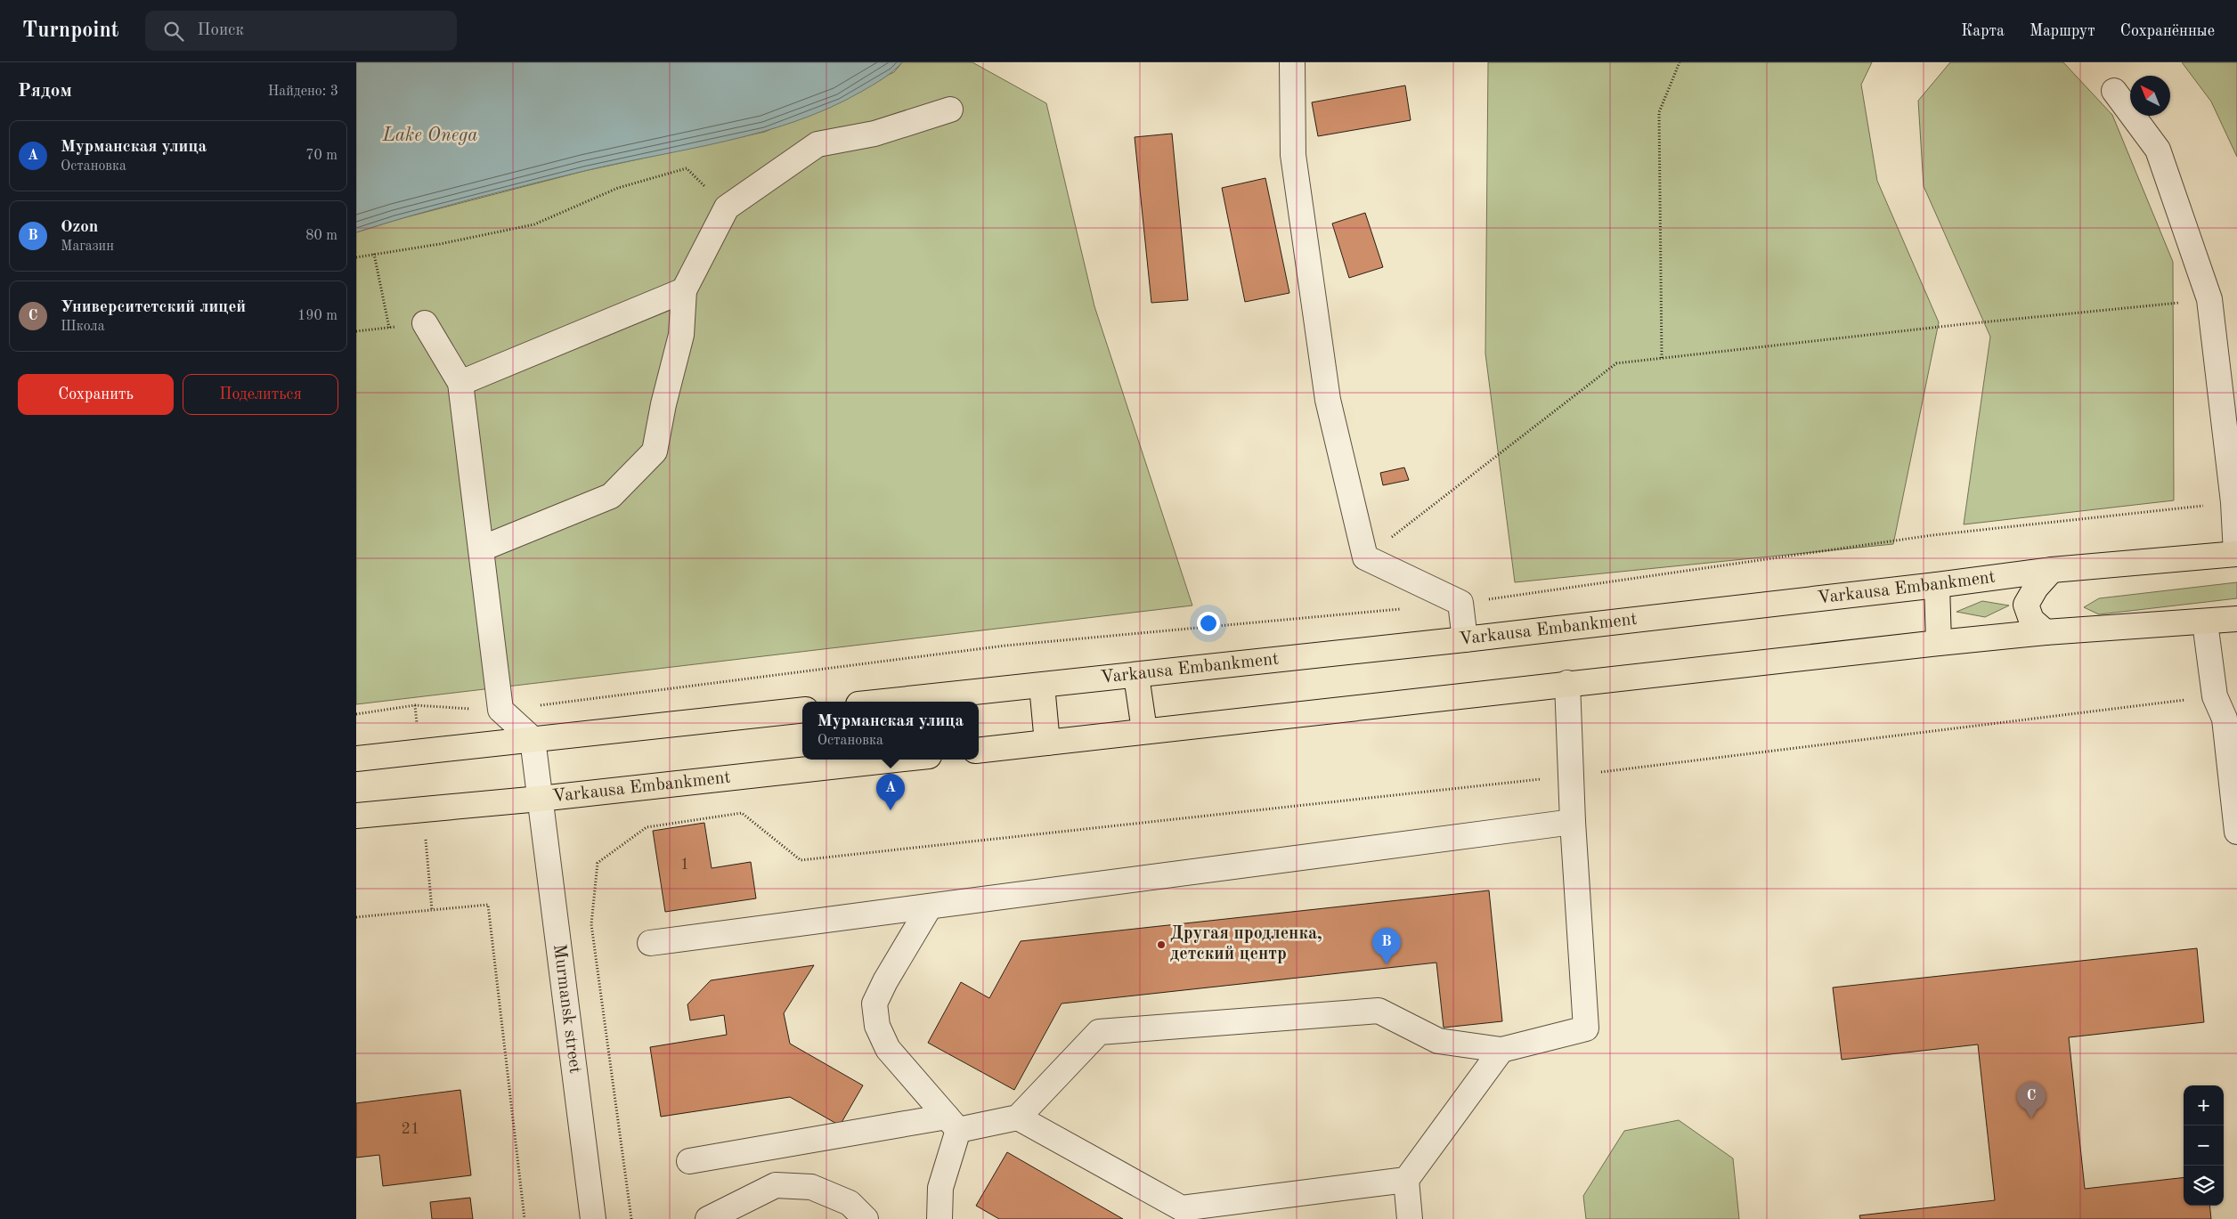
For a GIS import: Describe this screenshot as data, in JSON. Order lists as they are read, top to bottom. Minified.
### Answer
{"streets":{"main road":["Varkausa Embankment"],"street":["Murmansk street"]},"crossings":[["Varkausa Embankment","Murmansk street"]],"water":["Lake Onega"],"places":["Другая продленка, детский центр"],"house_numbers":["1","21"],"north":"top left","page":{"header":"Turnpoint","search":"Поиск","nav":["Карта","Маршрут","Сохранённые"],"heading":["Рядом","Найдено: 3"],"list":[{"mark":"A","name":"Мурманская улица","note":"Остановка","value":"70 m"},{"mark":"B","name":"Ozon","note":"Магазин","value":"80 m"},{"mark":"C","name":"Университетский лицей","note":"Школа","value":"190 m"}],"buttons":["Сохранить","Поделиться"],"popup":["Мурманская улица","Остановка"],"pins":["A","B","C"],"map_buttons":["+","−"]}}
